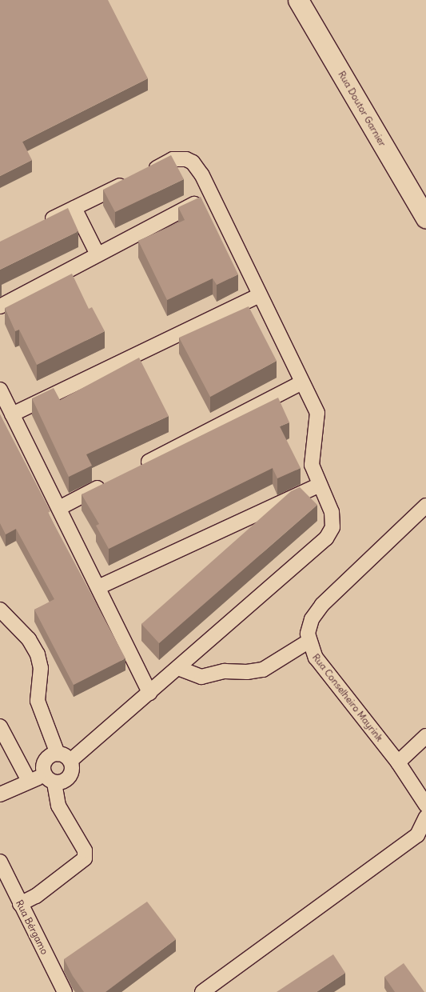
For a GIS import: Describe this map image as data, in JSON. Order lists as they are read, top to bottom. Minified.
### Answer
{"streets":{"main road":["Rua Doutor Garnier"],"street":["Rua Conselheiro Mayrink","Rua Bérgamo"]}}
